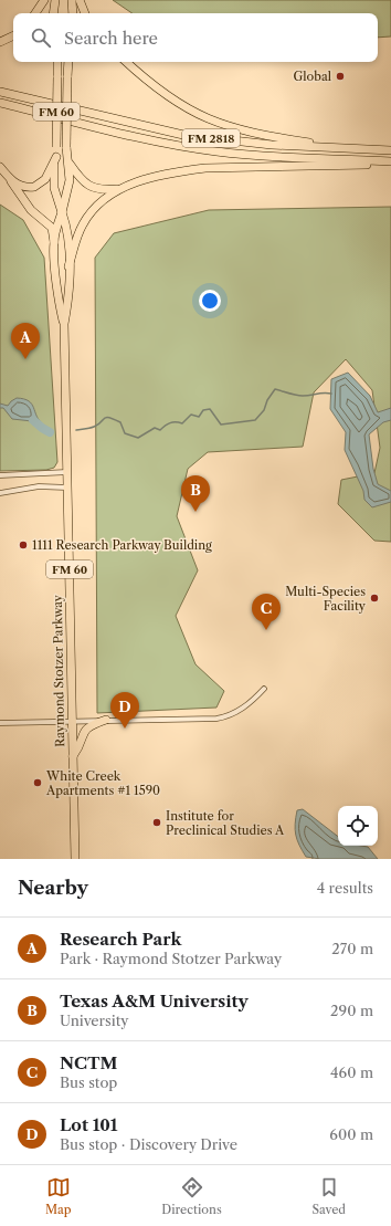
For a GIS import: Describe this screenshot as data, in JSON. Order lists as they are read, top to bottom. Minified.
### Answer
{"streets":{"main road":["FM 60","FM 2818","Raymond Stotzer Parkway"]},"places":["Global","1111 Research Parkway Building","Multi-Species Facility","White Creek Apartments #1 1590","Institute for Preclinical Studies A"],"page":{"search":"Search here","pins":["A","B","C","D"],"heading":["Nearby","4 results"],"list":[{"mark":"A","name":"Research Park","note":"Park · Raymond Stotzer Parkway","value":"270 m"},{"mark":"B","name":"Texas A&M University","note":"University","value":"290 m"},{"mark":"C","name":"NCTM","note":"Bus stop","value":"460 m"},{"mark":"D","name":"Lot 101","note":"Bus stop · Discovery Drive","value":"600 m"}],"nav":["Map","Directions","Saved"]}}
